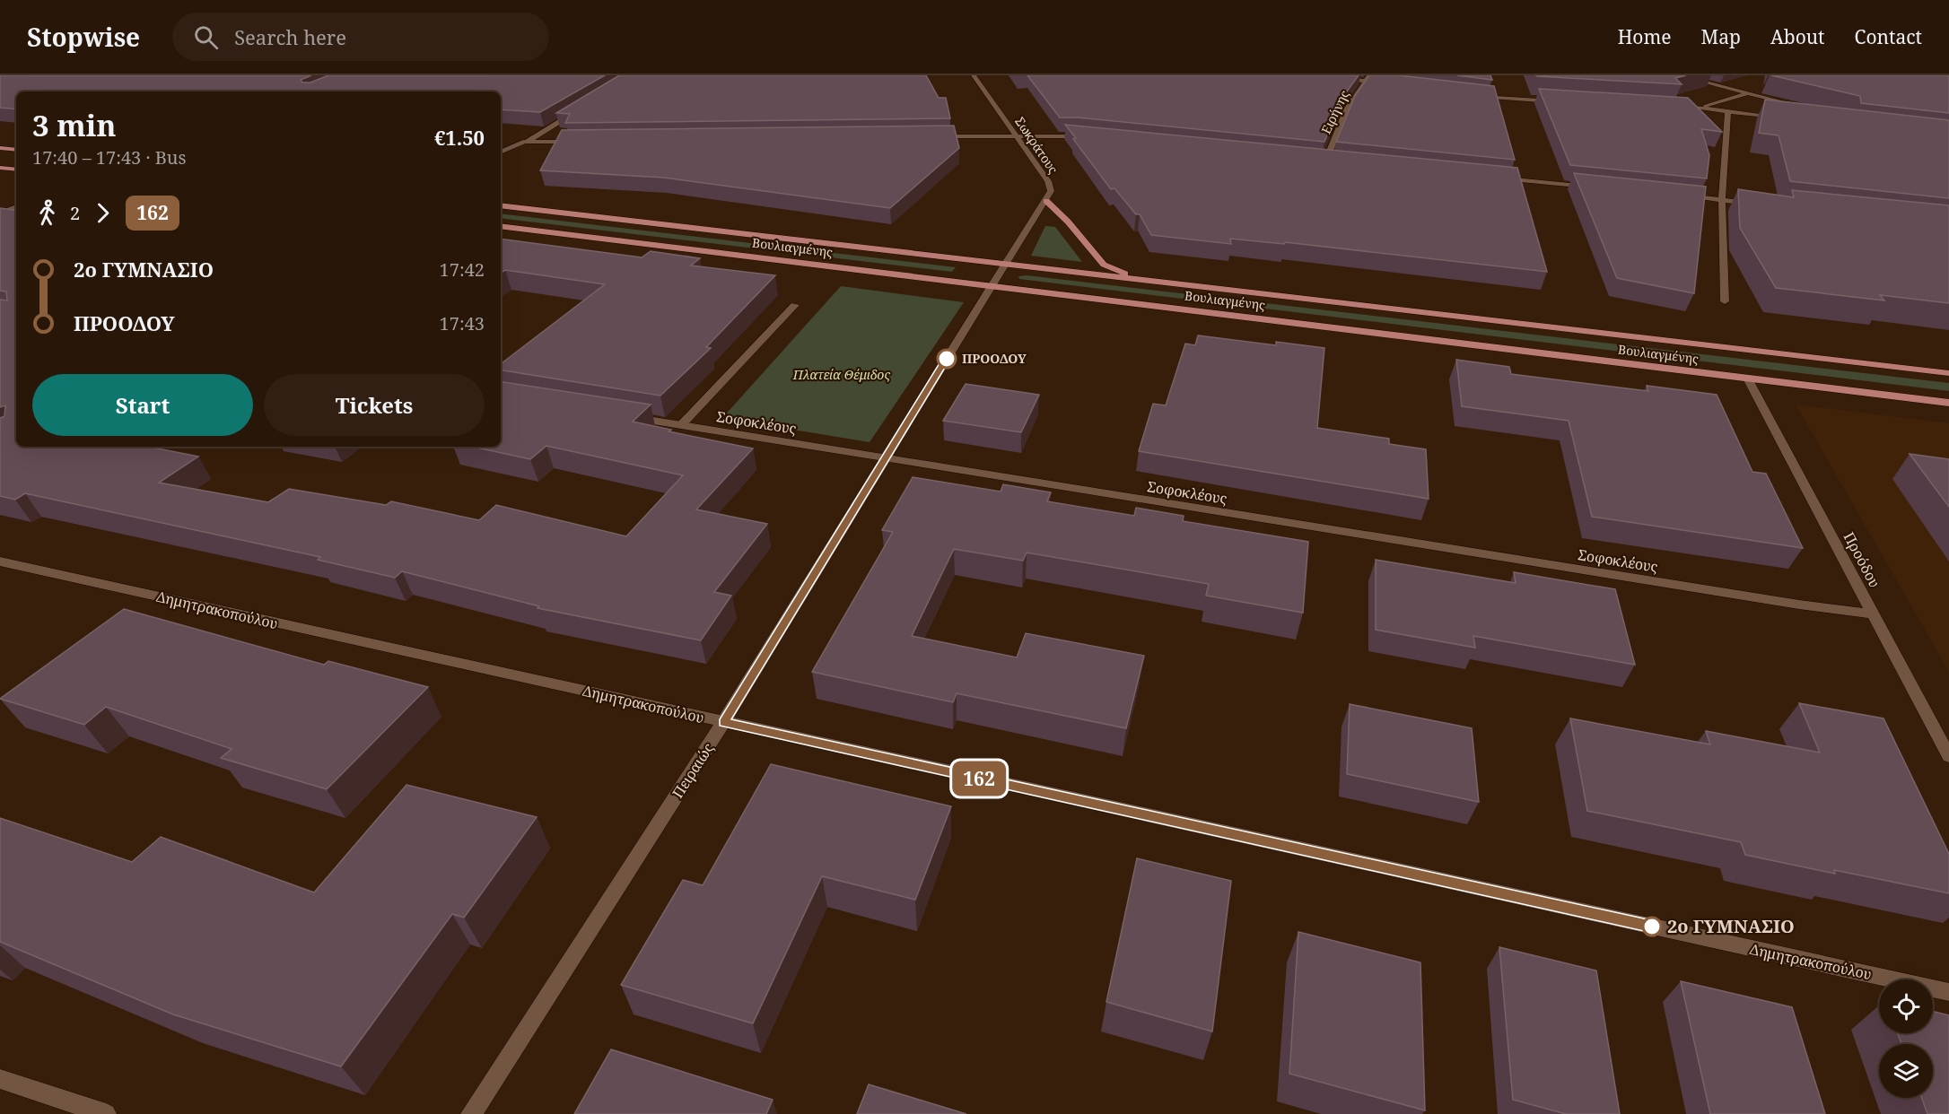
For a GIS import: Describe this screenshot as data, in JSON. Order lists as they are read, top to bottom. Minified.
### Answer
{"streets":{"main road":["Βουλιαγμένης"],"street":["Ειρήνης","Σωκράτους","Σοφοκλέους","Προόδου","Δημητρακοπούλου","Πειραιώς"]},"crossings":[["Βουλιαγμένης","Προόδου"],["Βουλιαγμένης","Πειραιώς"],["Σοφοκλέους","Προόδου"],["Σοφοκλέους","Πειραιώς"],["Δημητρακοπούλου","Πειραιώς"]],"parks":["Πλατεία Θέμιδος"],"places":["ΠΡΟΟΔΟΥ","2ο ΓΥΜΝΑΣΙΟ"],"lines":["bus line 162"],"page":{"header":"Stopwise","search":"Search here","nav":["Home","Map","About","Contact"],"on_map":"162","heading":["3 min","17:40 – 17:43 · Bus","€1.50"],"legs":["2","162"],"list":[{"name":"2ο ΓΥΜΝΑΣΙΟ","value":"17:42"},{"name":"ΠΡΟΟΔΟΥ","value":"17:43"}],"buttons":["Start","Tickets"]}}
